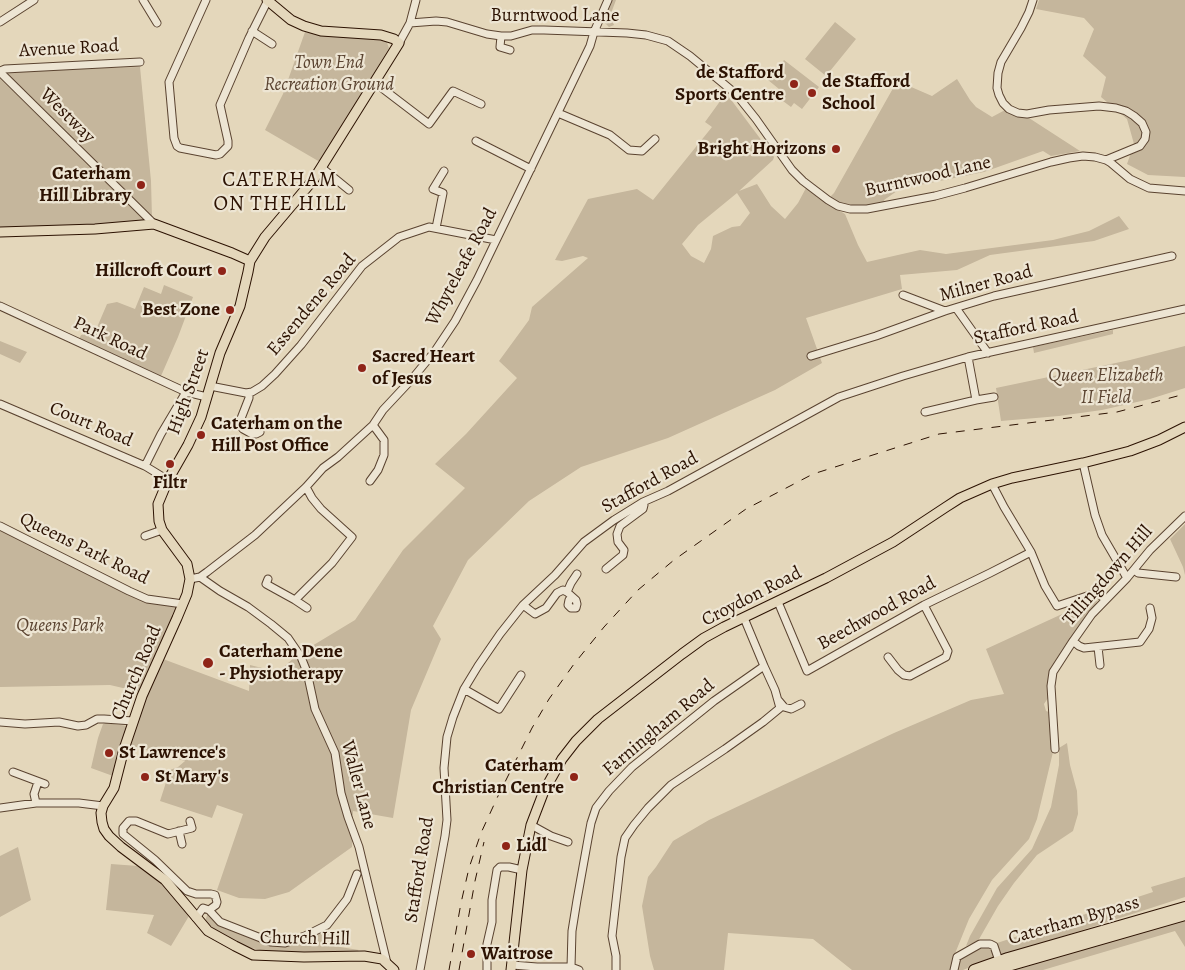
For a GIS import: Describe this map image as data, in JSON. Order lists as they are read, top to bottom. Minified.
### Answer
{"streets":{"highway":["Caterham Bypass"],"main road":["High Street","Croydon Road","Church Road","Church Hill"],"street":["Burntwood Lane","Avenue Road","Westway","Whyteleafe Road","Milner Road","Essendene Road","Stafford Road","Park Road","Court Road","Queens Park Road","Tillingdown Hill","Beechwood Road","Farningham Road","Waller Lane"]},"crossings":[["Burntwood Lane","Whyteleafe Road"],["Avenue Road","Westway"],["Whyteleafe Road","Essendene Road"],["Whyteleafe Road","High Street"],["Whyteleafe Road","Church Road"],["Whyteleafe Road","Waller Lane"],["Park Road","High Street"],["High Street","Court Road"],["High Street","Church Road"],["High Street","Waller Lane"],["Queens Park Road","Church Road"],["Croydon Road","Beechwood Road"],["Church Road","Waller Lane"],["Church Road","Church Hill"],["Waller Lane","Church Hill"]],"districts":["CATERHAM ON THE HILL"],"parks":["Town End Recreation Ground","Queen Elizabeth II Field","Queens Park"],"places":["de Stafford Sports Centre","de Stafford School","Bright Horizons","Caterham Hill Library","Hillcroft Court","Best Zone","Sacred Heart of Jesus","Caterham on the Hill Post Office","Filtr","Caterham Dene - Physiotherapy","St Lawrence's","St Mary's","Caterham Christian Centre","Lidl","Waitrose"]}
